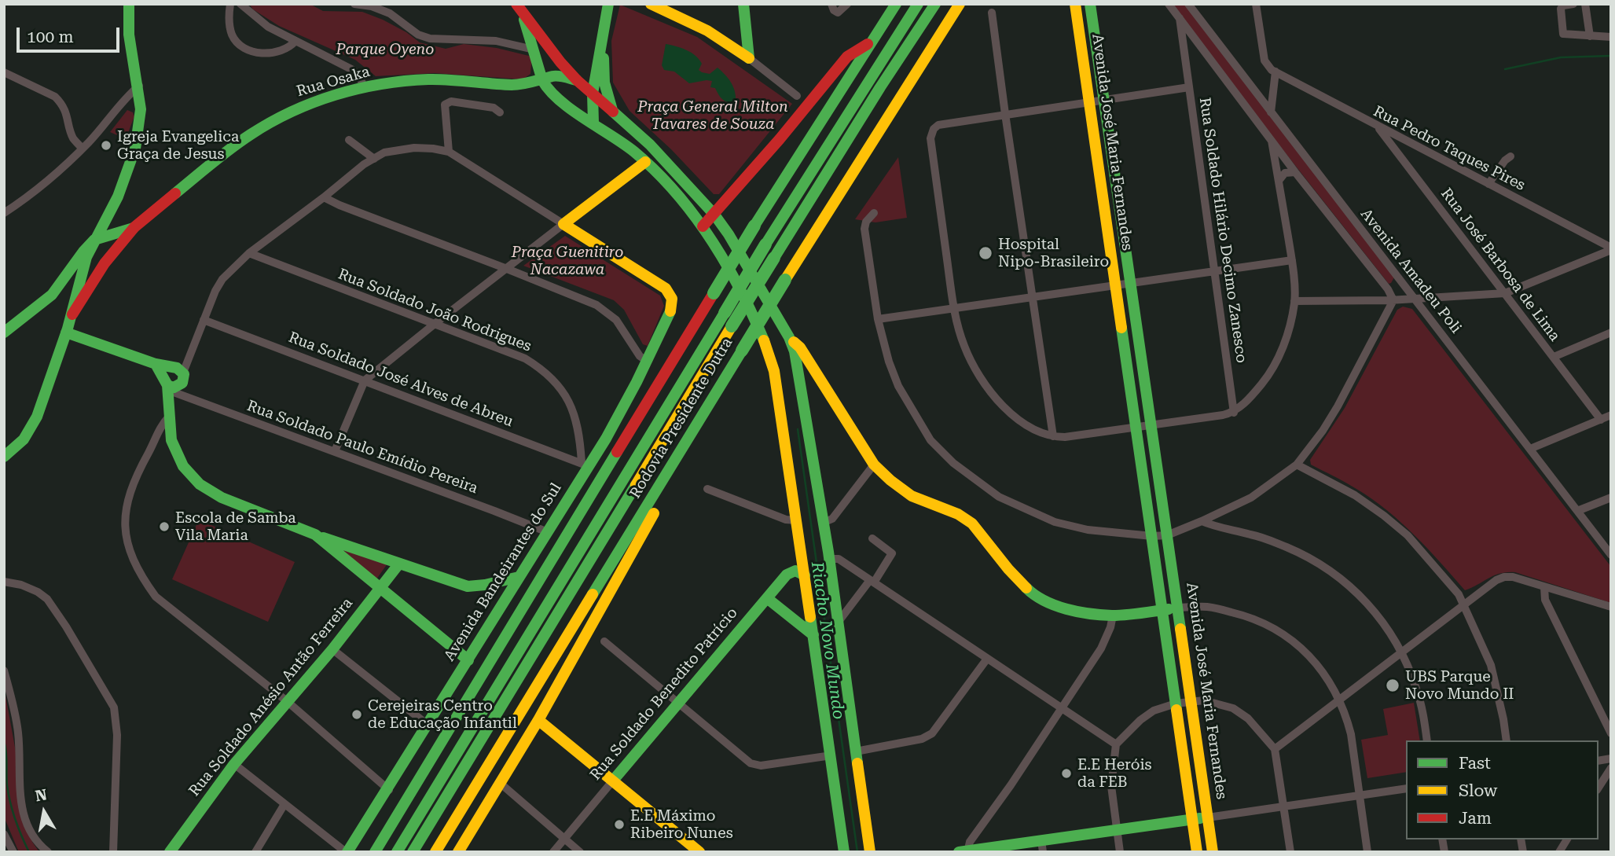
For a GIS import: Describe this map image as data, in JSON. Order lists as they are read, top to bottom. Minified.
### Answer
{"streets":{"main road":["Rua Osaka","Avenida José Maria Fernandes","Rodovia Presidente Dutra","Avenida Bandeirantes do Sul","Rua Soldado Benedito Patrício","Rua Soldado Anésio Antão Ferreira"],"street":["Rua Pedro Taques Pires","Rua Soldado Hilário Decimo Zanesco","Rua José Barbosa de Lima","Avenida Amadeu Poli","Rua Soldado João Rodrigues","Rua Soldado José Alves de Abreu","Rua Soldado Paulo Emídio Pereira"]},"crossings":[["Rua Pedro Taques Pires","Rua José Barbosa de Lima"],["Rua Soldado Hilário Decimo Zanesco","Avenida Amadeu Poli"],["Rua Soldado João Rodrigues","Rua Soldado José Alves de Abreu"],["Rua Soldado João Rodrigues","Avenida Bandeirantes do Sul"],["Rua Soldado José Alves de Abreu","Avenida Bandeirantes do Sul"],["Rua Soldado Paulo Emídio Pereira","Avenida Bandeirantes do Sul"]],"water":["Riacho Novo Mundo"],"parks":["Parque Oyeno","Praça General Milton Tavares de Souza","Praça Guenitiro Nacazawa"],"places":["Igreja Evangelica Graça de Jesus","Hospital Nipo-Brasileiro","Escola de Samba Vila Maria","UBS Parque Novo Mundo II","Cerejeiras Centro de Educação Infantil","E.E Heróis da FEB","E.E Máximo Ribeiro Nunes"],"legend":["Fast","Slow","Jam"],"scale_bar":"100 m","north":"top"}
